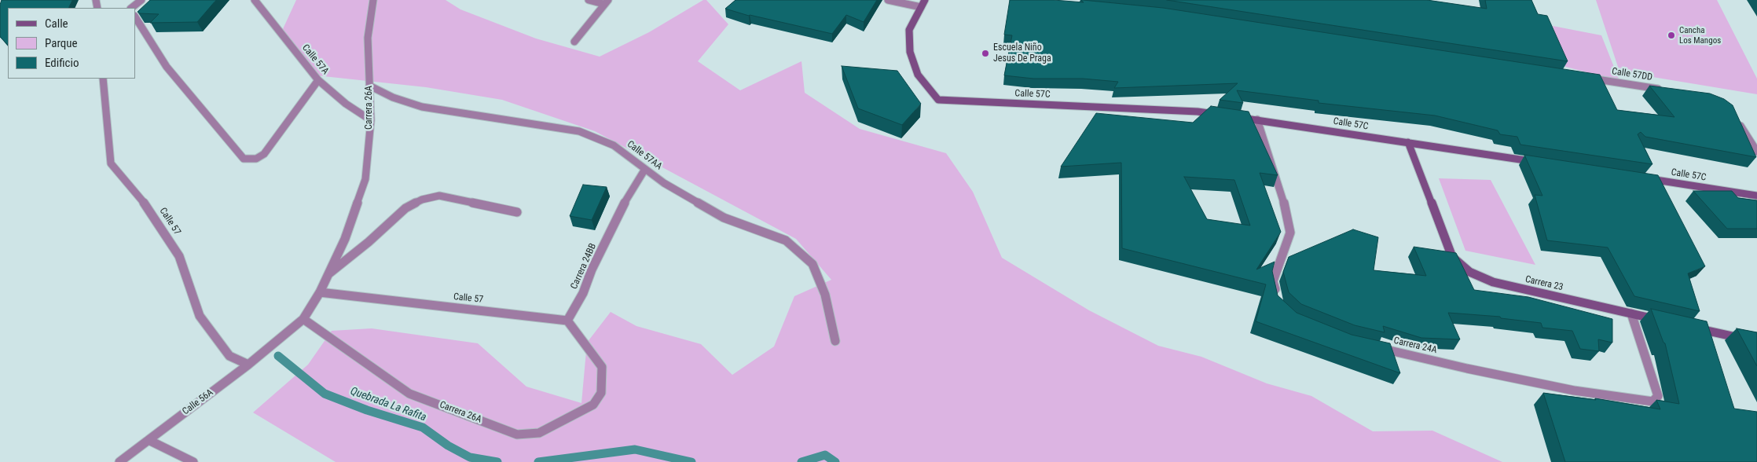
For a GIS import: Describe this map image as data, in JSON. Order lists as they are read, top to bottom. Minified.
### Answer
{"streets":{"street":["Calle 57A","Calle 57DD","Calle 57C","Carrera 26A","Calle 57AA","Calle 57","Carrera 24BB","Carrera 23","Carrera 24A","Calle 56A"]},"crossings":[["Calle 57A","Carrera 26A"],["Calle 57C","Carrera 23"],["Carrera 26A","Calle 57AA"],["Carrera 26A","Calle 57"],["Carrera 26A","Carrera 24BB"],["Carrera 26A","Calle 56A"],["Calle 57AA","Carrera 24BB"],["Calle 57","Carrera 24BB"],["Calle 57","Calle 56A"],["Carrera 23","Carrera 24A"]],"water":["Quebrada La Rafita"],"places":["Cancha Los Mangos","Escuela Niño Jesus De Praga"],"legend":["Calle","Parque","Edificio"]}
